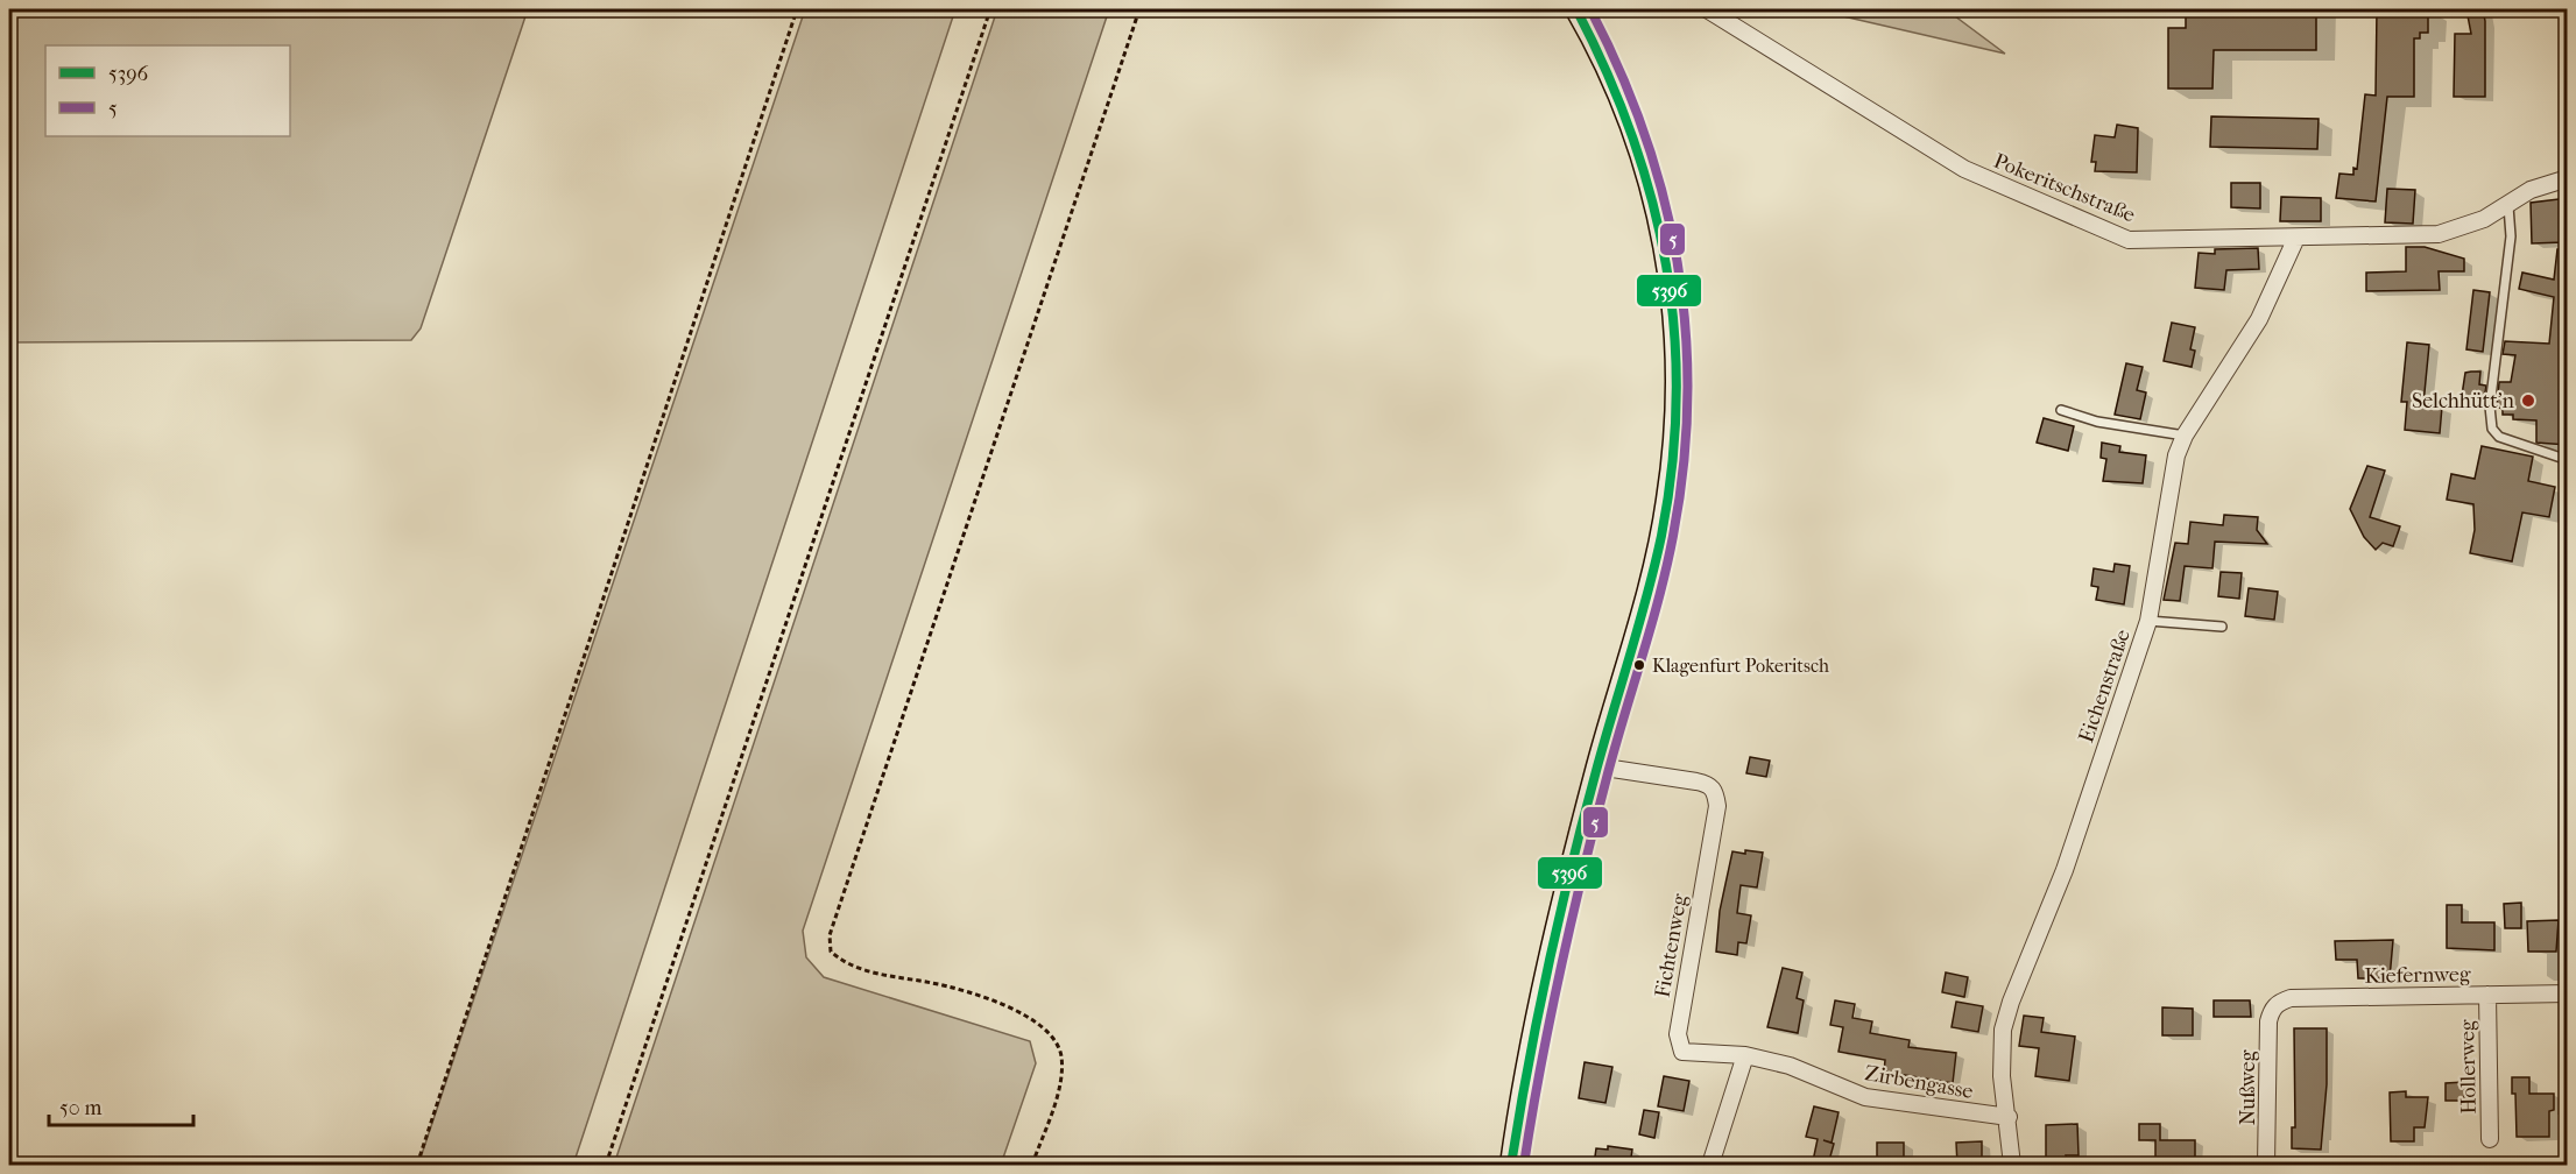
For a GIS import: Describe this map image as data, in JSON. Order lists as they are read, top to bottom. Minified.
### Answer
{"streets":{"street":["Pokeritschstraße","Eichenstraße","Fichtenweg","Kiefernweg","Hollerweg","Zirbengasse","Nußweg"]},"crossings":[["Pokeritschstraße","Eichenstraße"],["Eichenstraße","Zirbengasse"],["Fichtenweg","Zirbengasse"],["Kiefernweg","Hollerweg"],["Kiefernweg","Nußweg"]],"places":["Selchhütt'n","Klagenfurt Pokeritsch"],"lines":["transit line 5396","transit line 5"],"legend":["5396","5"],"scale_bar":"50 m"}
